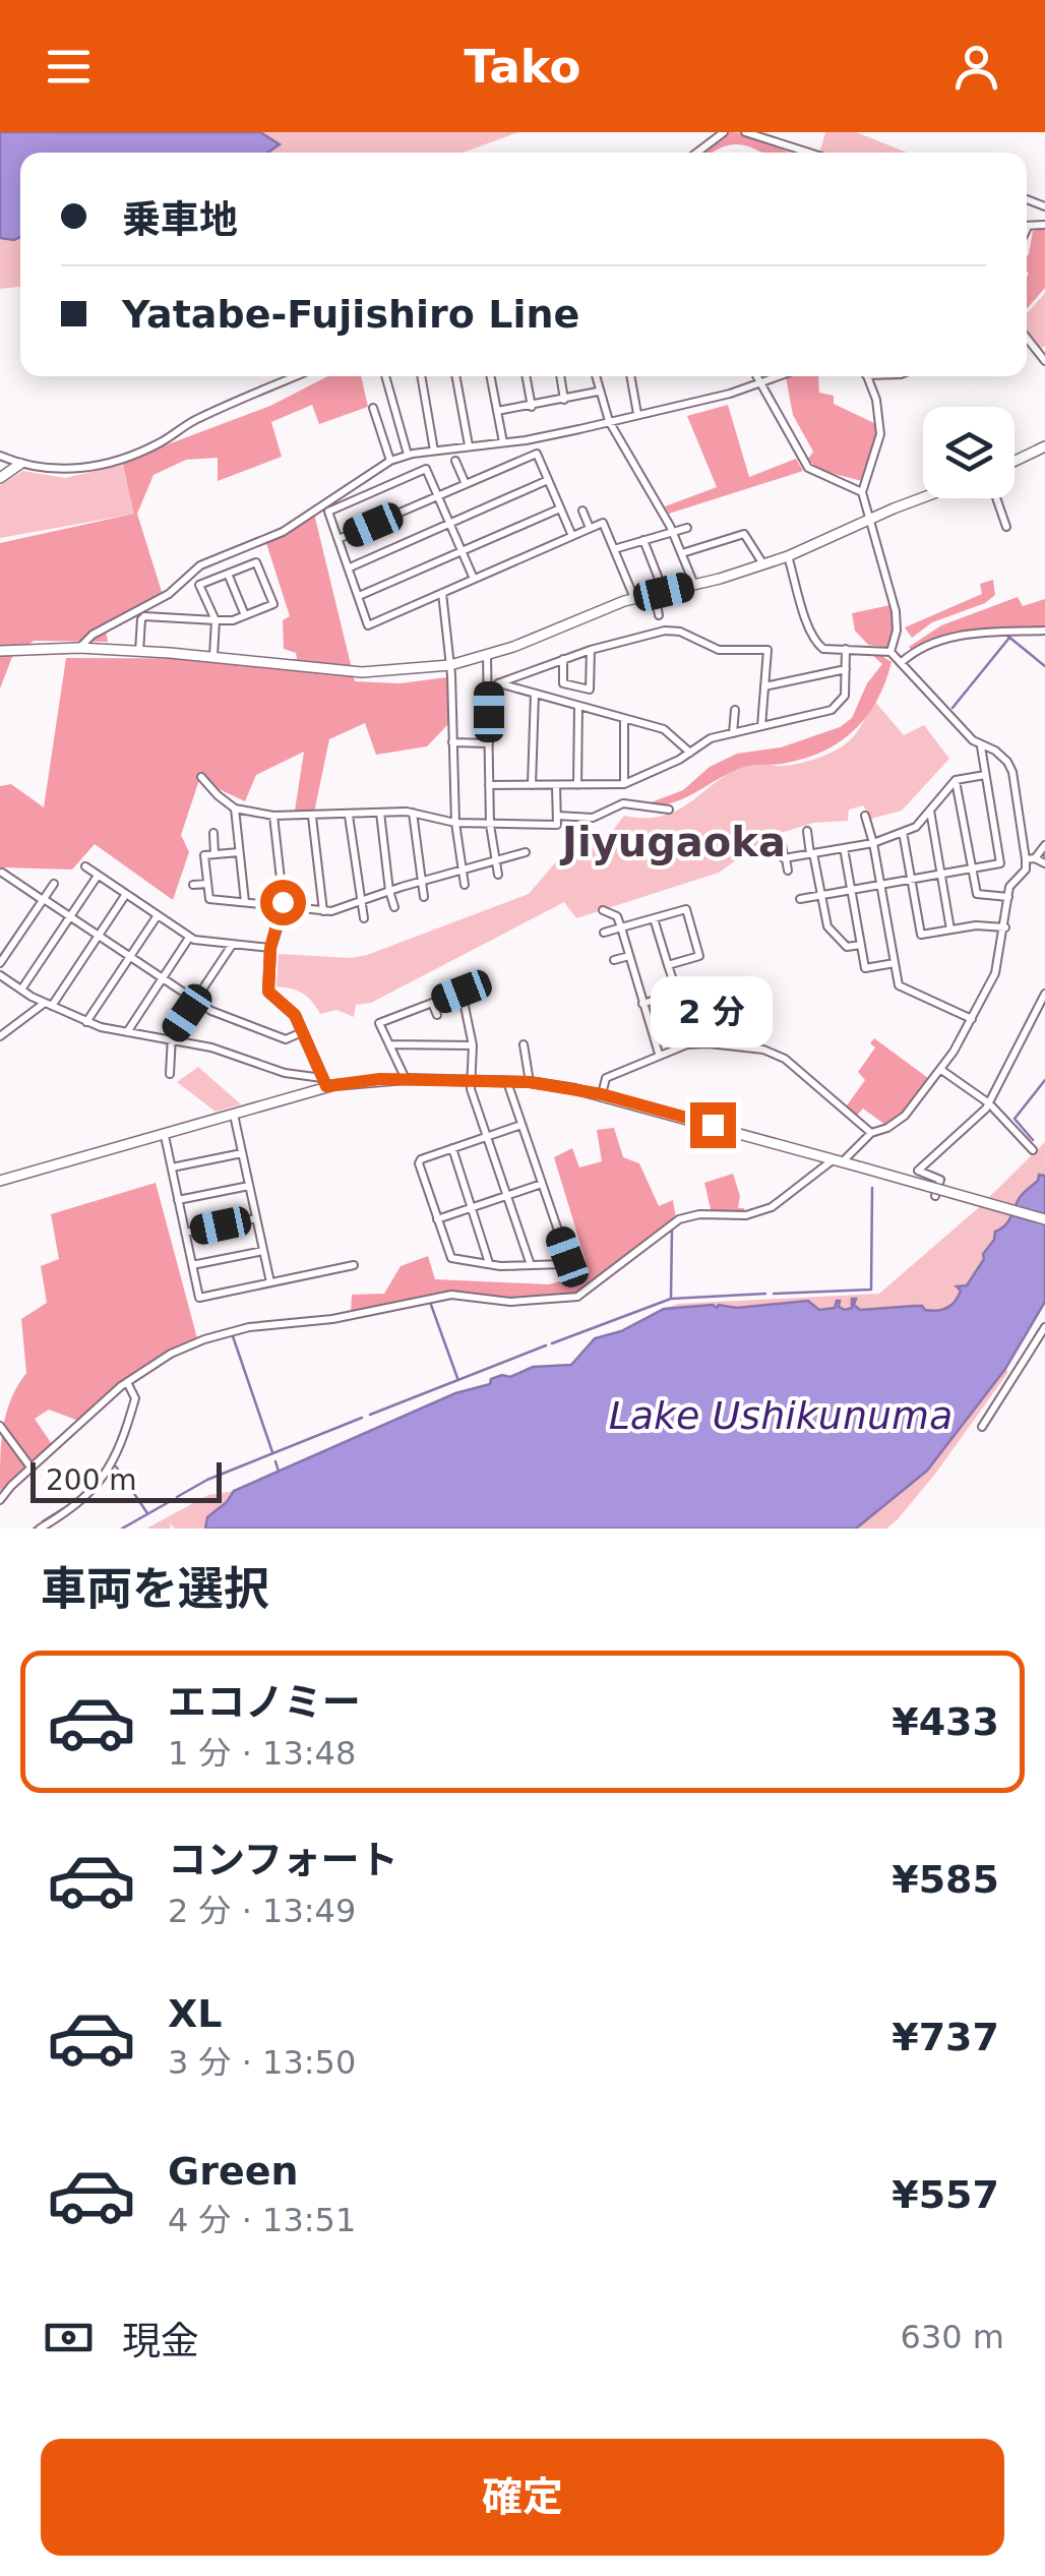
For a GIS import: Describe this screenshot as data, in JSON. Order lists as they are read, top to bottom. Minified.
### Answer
{"districts":["Jiyugaoka"],"water":["Lake Ushikunuma"],"scale_bar":"200 m","page":{"header":"Tako","banner":["乗車地","Yatabe-Fujishiro Line"],"bubble":"2 分","scale":"200 m","heading":"車両を選択","list":[{"name":"エコノミー","note":"1 分 · 13:48","value":"¥433"},{"name":"コンフォート","note":"2 分 · 13:49","value":"¥585"},{"name":"XL","note":"3 分 · 13:50","value":"¥737"},{"name":"Green","note":"4 分 · 13:51","value":"¥557"}],"pay":["現金","630 m"],"buttons":"確定"}}
